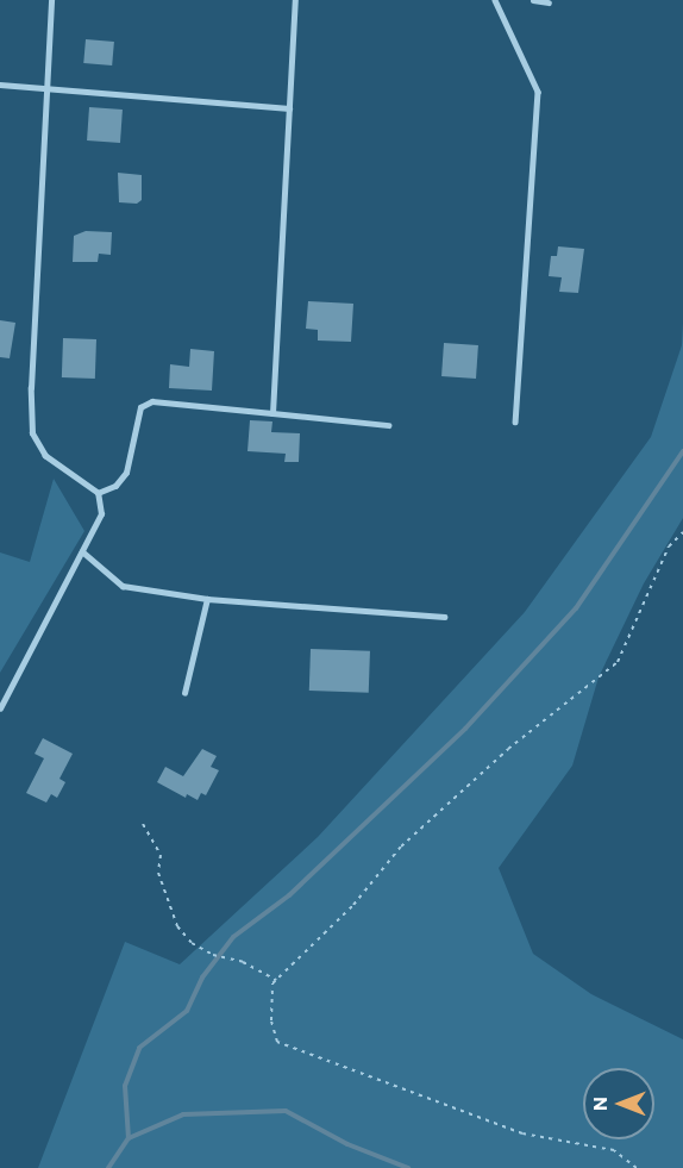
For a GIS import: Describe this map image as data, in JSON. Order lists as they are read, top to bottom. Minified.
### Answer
{"north":"left"}
